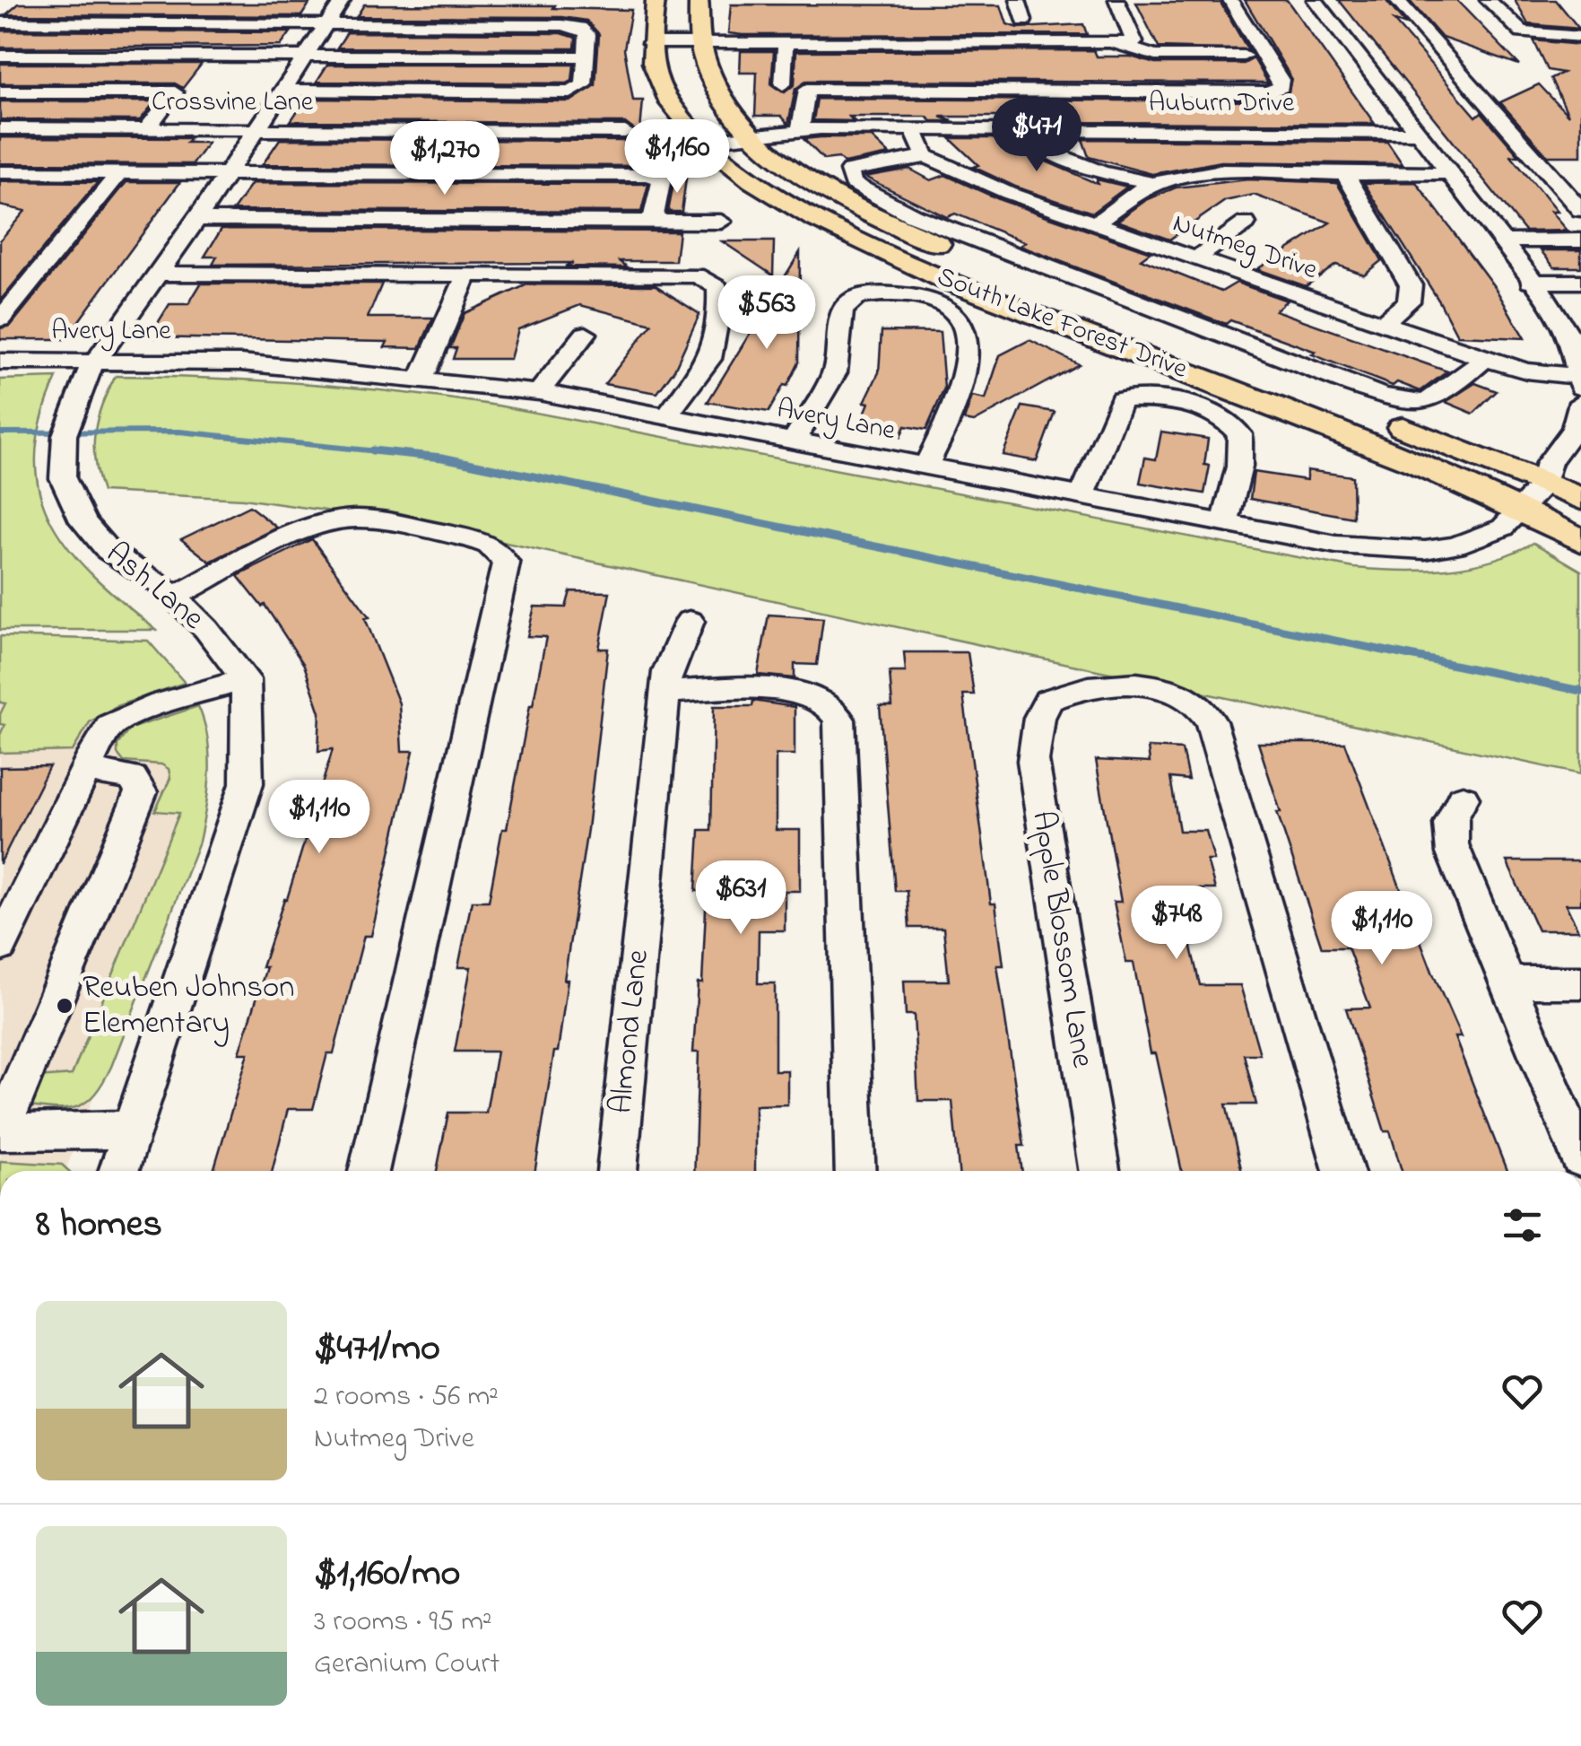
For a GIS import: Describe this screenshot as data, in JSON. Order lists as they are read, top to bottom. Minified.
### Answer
{"streets":{"main road":["South Lake Forest Drive"],"street":["Crossvine Lane","Auburn Drive","Nutmeg Drive","Avery Lane","Ash Lane","Apple Blossom Lane","Almond Lane"]},"crossings":[["Crossvine Lane","Ash Lane"],["Auburn Drive","South Lake Forest Drive"],["South Lake Forest Drive","Avery Lane"],["Avery Lane","Ash Lane"]],"places":["Reuben Johnson Elementary"],"page":{"price":["$471","$1,160","$1,270","$563","$1,110","$631","$748","$1,110"],"heading":"8 homes","list":[{"name":"$471/mo","note":"2 rooms · 56 m² · Nutmeg Drive"},{"name":"$1,160/mo","note":"3 rooms · 95 m² · Geranium Court"}]}}
